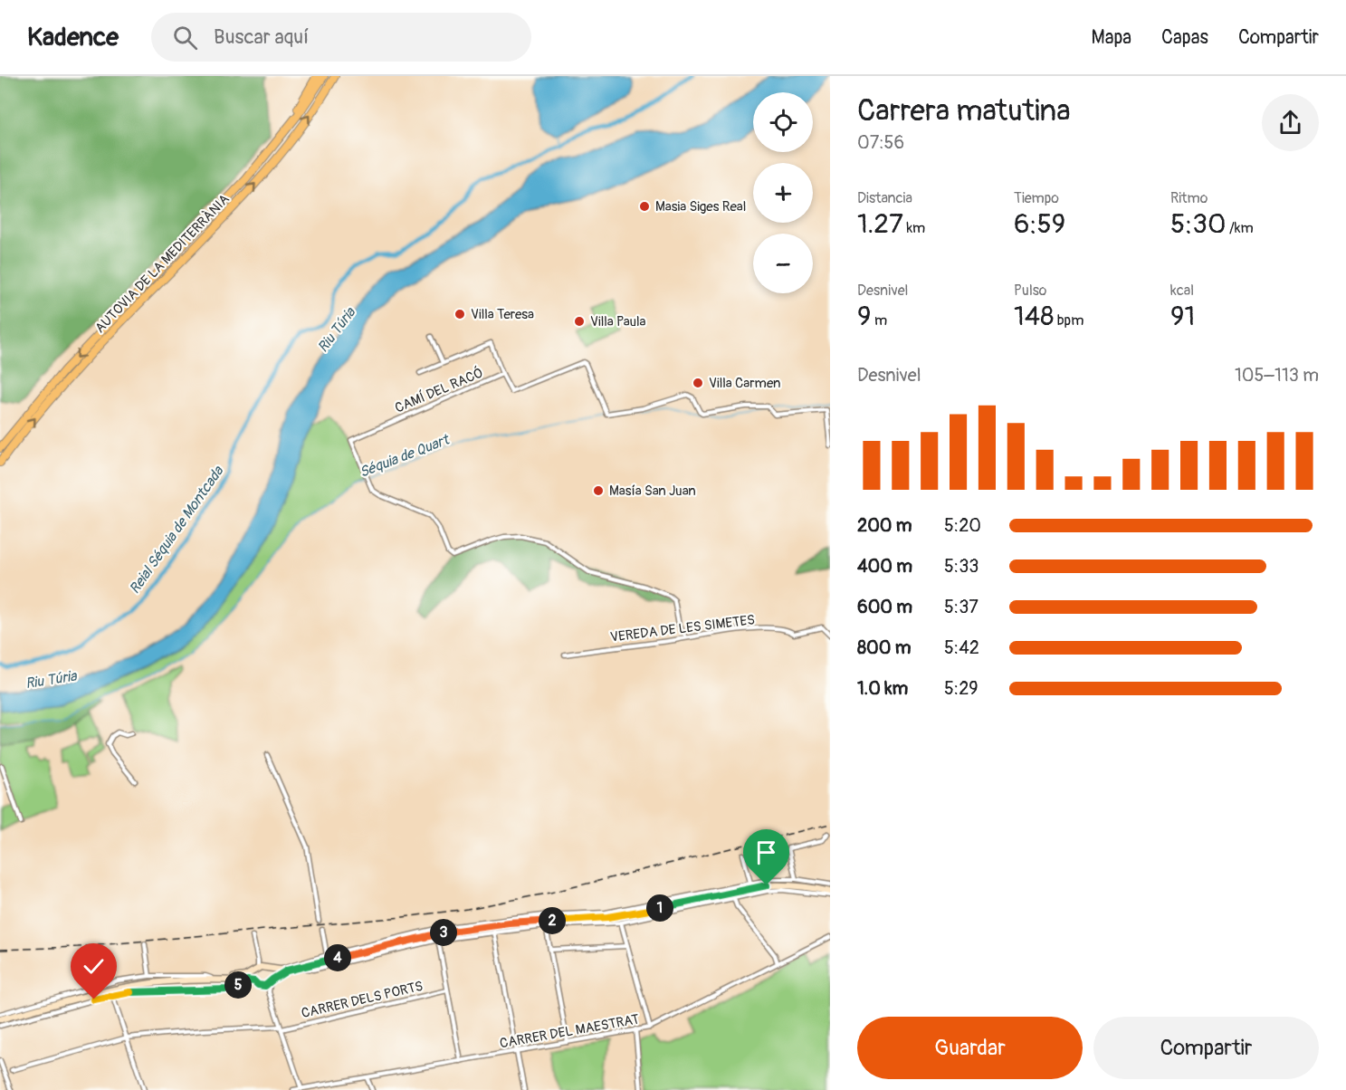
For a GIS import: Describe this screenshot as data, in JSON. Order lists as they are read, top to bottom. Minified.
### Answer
{"streets":{"highway":["AUTOVIA DE LA MEDITERRÀNIA"],"street":["CAMÍ DEL RACÓ","VEREDA DE LES SIMETES","CARRER DELS PORTS","CARRER DEL MAESTRAT"]},"crossings":[["CAMÍ DEL RACÓ","VEREDA DE LES SIMETES"]],"water":["Riu Túria","Séquia de Quart","Reial Séquia de Montcada"],"places":["Masia Siges Real","Villa Teresa","Villa Paula","Villa Carmen","Masía San Juan"],"page":{"header":"Kadence","search":"Buscar aquí","nav":["Mapa","Capas","Compartir"],"heading":["Carrera matutina","07:56"],"map_buttons":["+","−"],"stats":[["Distancia","1.27 km"],["Tiempo","6:59"],["Ritmo","5:30 /km"],["Desnivel","9 m"],["Pulso","148 bpm"],["kcal","91"]],"chart":["Desnivel","105–113 m"],"list":[{"name":"200 m","note":"5:20"},{"name":"400 m","note":"5:33"},{"name":"600 m","note":"5:37"},{"name":"800 m","note":"5:42"},{"name":"1.0 km","note":"5:29"}],"pins":["1","2","3","4","5"],"buttons":["Guardar","Compartir"]}}
